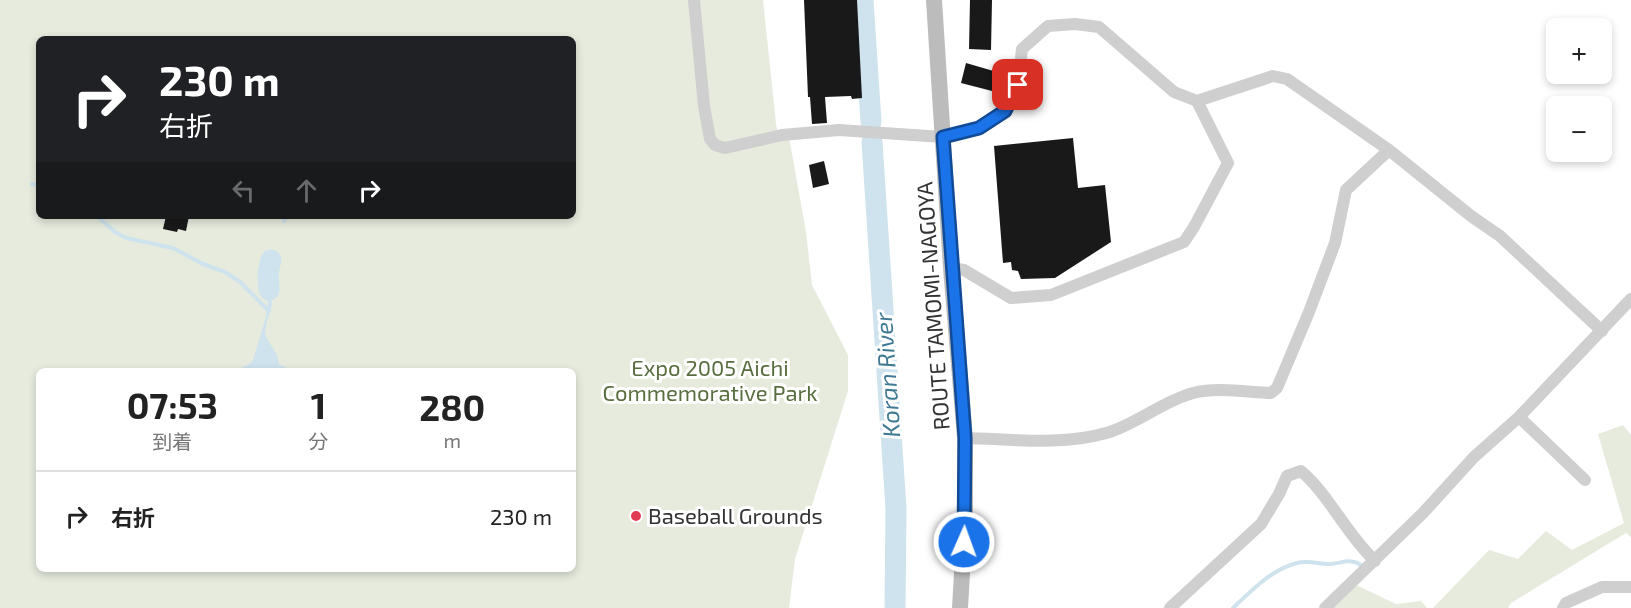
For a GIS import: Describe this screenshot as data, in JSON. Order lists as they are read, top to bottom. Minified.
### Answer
{"streets":{"main road":["ROUTE TAMOMI-NAGOYA"]},"water":["Koran River"],"parks":["Expo 2005 Aichi Commemorative Park"],"places":["Baseball Grounds"],"page":{"map_buttons":["+","−"],"turn":["230 m","右折"],"eta":["07:53","到着","1","分","280","m"],"list":[{"name":"右折","value":"230 m"}]}}
